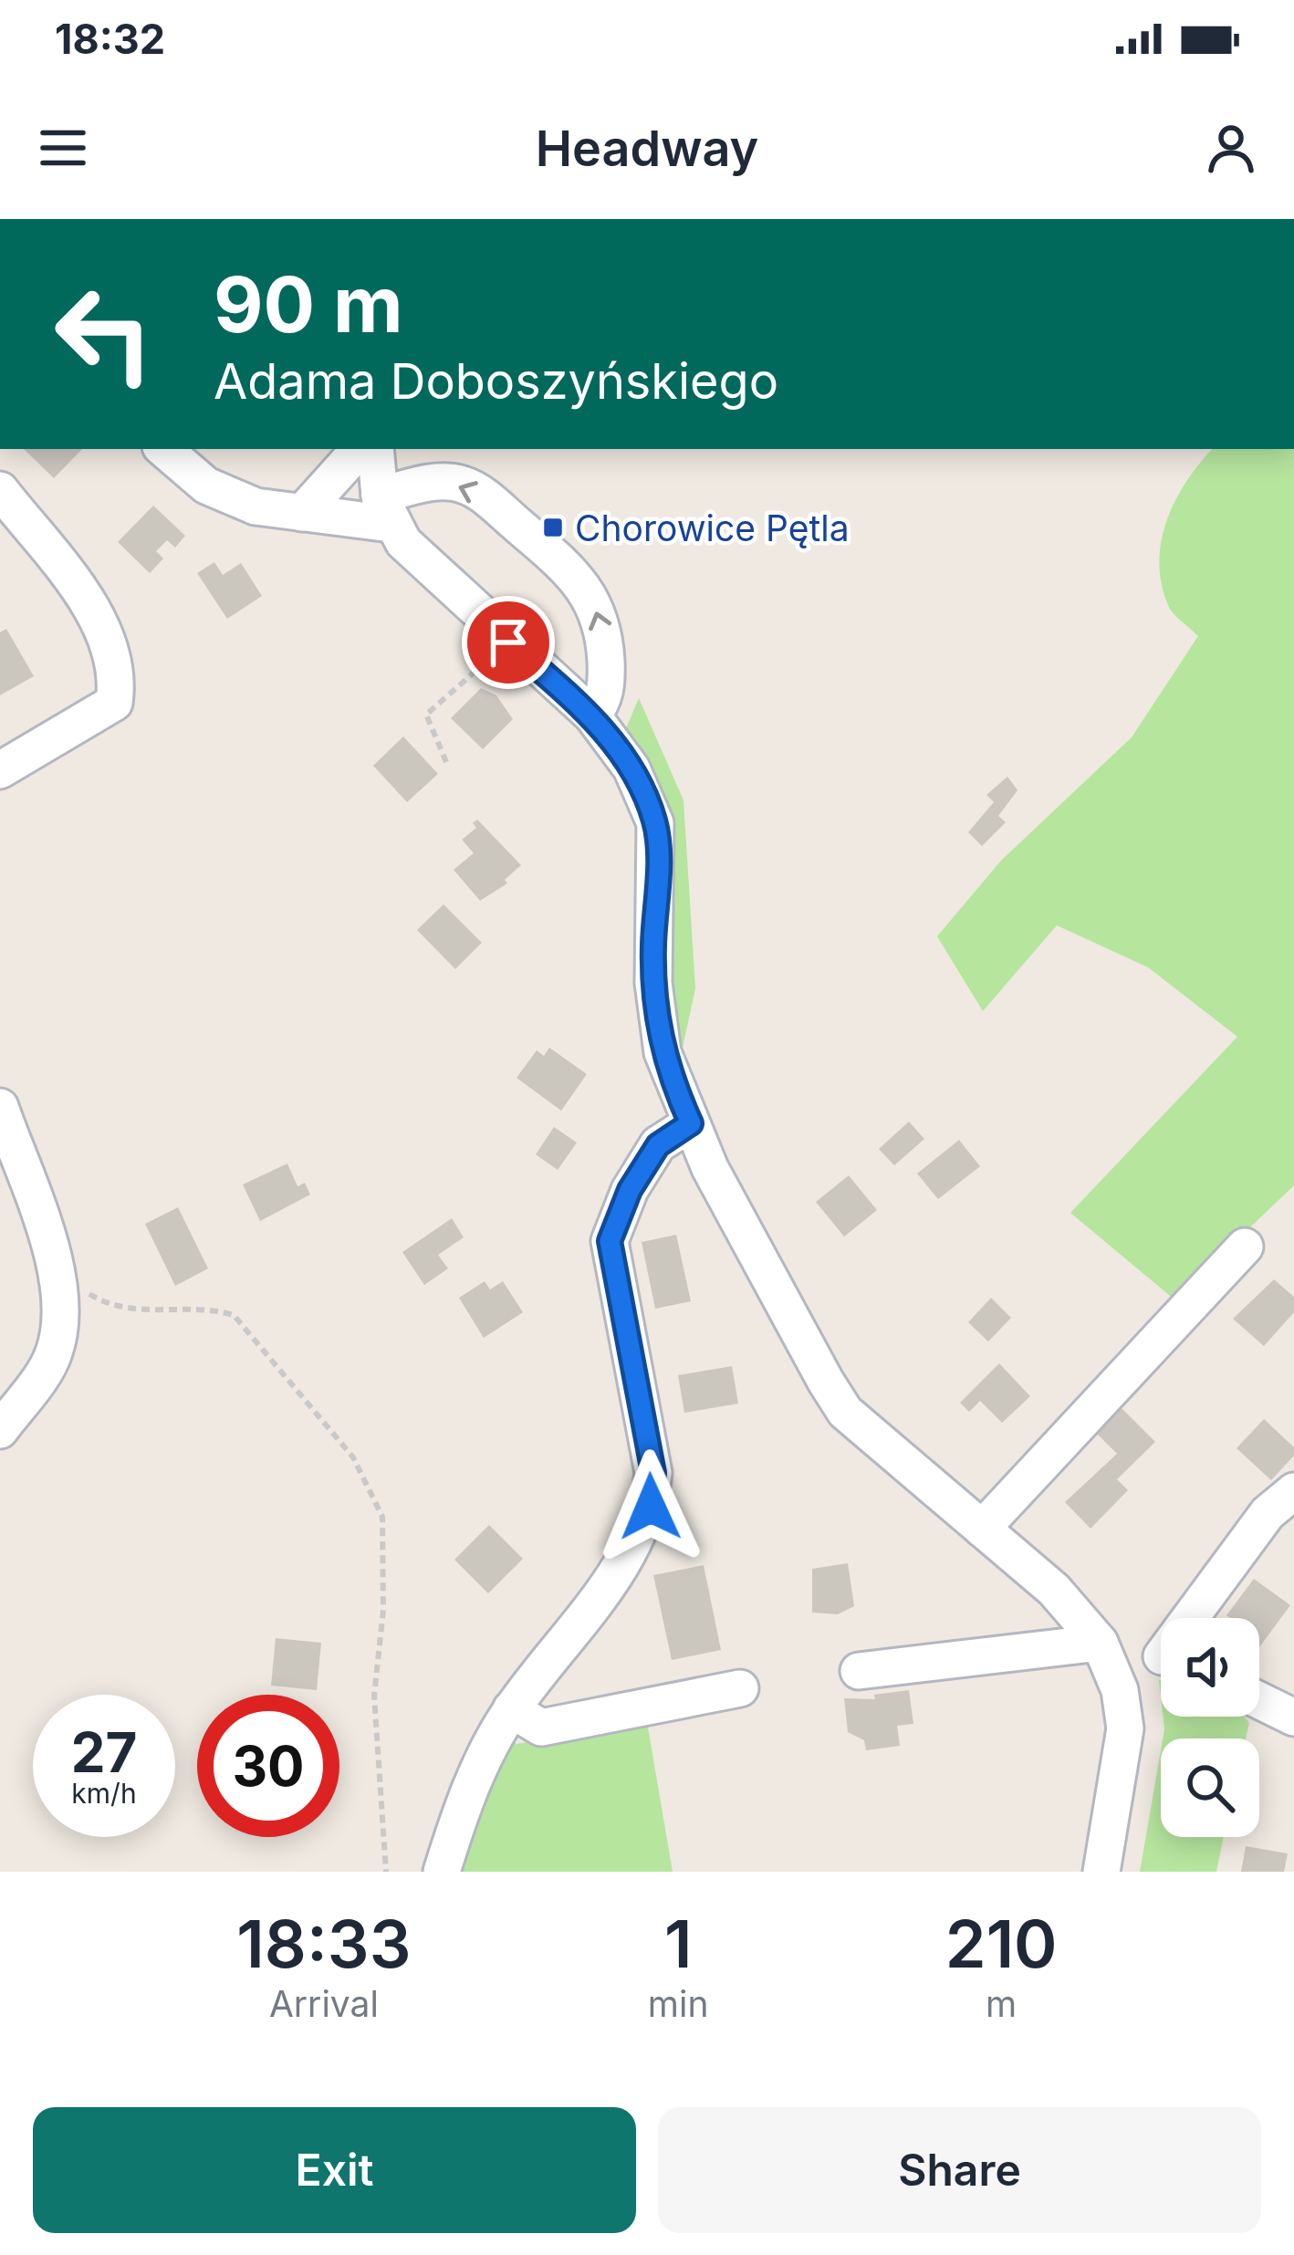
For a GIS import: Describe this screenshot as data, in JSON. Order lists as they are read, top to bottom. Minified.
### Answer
{"places":{"transit":["Chorowice Pętla"]},"page":{"status":"18:32","header":"Headway","turn":["90 m","Adama Doboszyńskiego"],"speed":"27 km/h","limit":"30","eta":["18:33","Arrival","1","min","210","m"],"buttons":["Exit","Share"]}}
